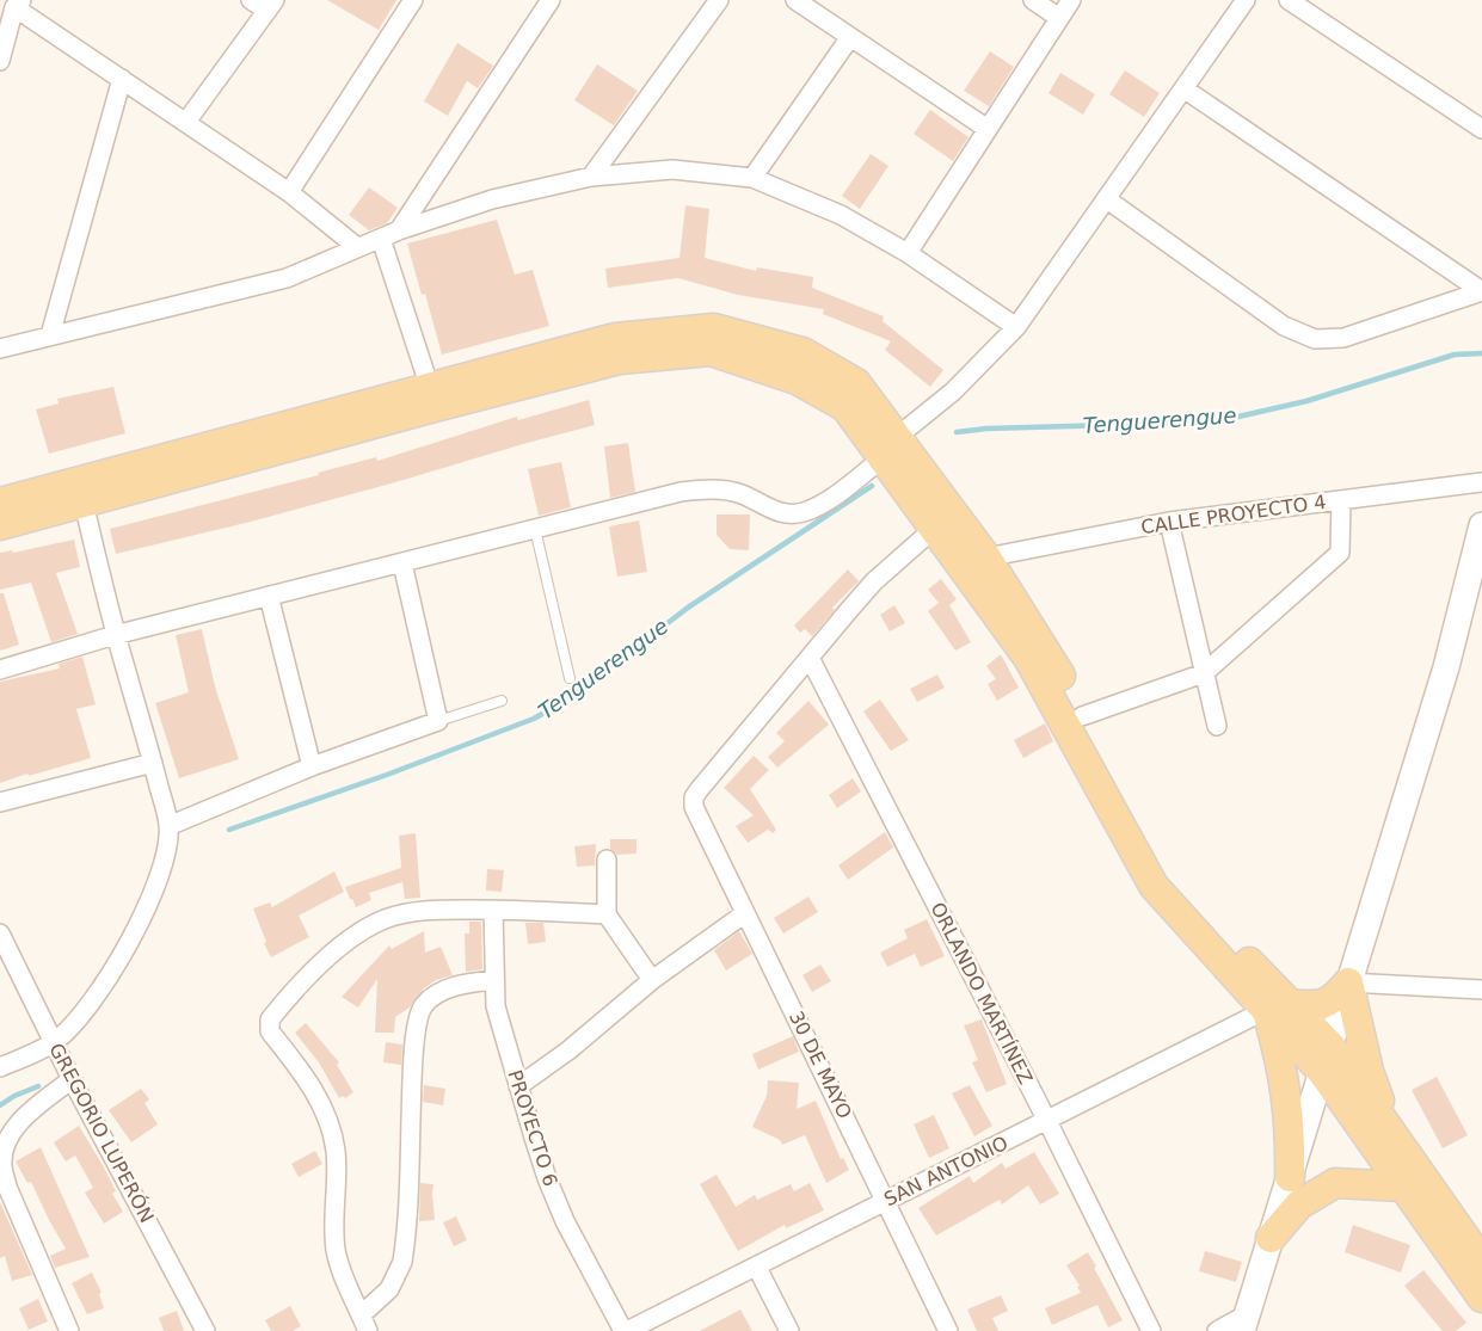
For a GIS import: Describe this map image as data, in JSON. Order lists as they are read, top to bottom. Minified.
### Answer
{"streets":{"street":["CALLE PROYECTO 4","ORLANDO MARTÍNEZ","30 DE MAYO","PROYECTO 6","GREGORIO LUPERÓN","SAN ANTONIO"]},"crossings":[["ORLANDO MARTÍNEZ","30 DE MAYO"],["ORLANDO MARTÍNEZ","SAN ANTONIO"],["30 DE MAYO","SAN ANTONIO"],["PROYECTO 6","SAN ANTONIO"]],"water":["Tenguerengue"]}
